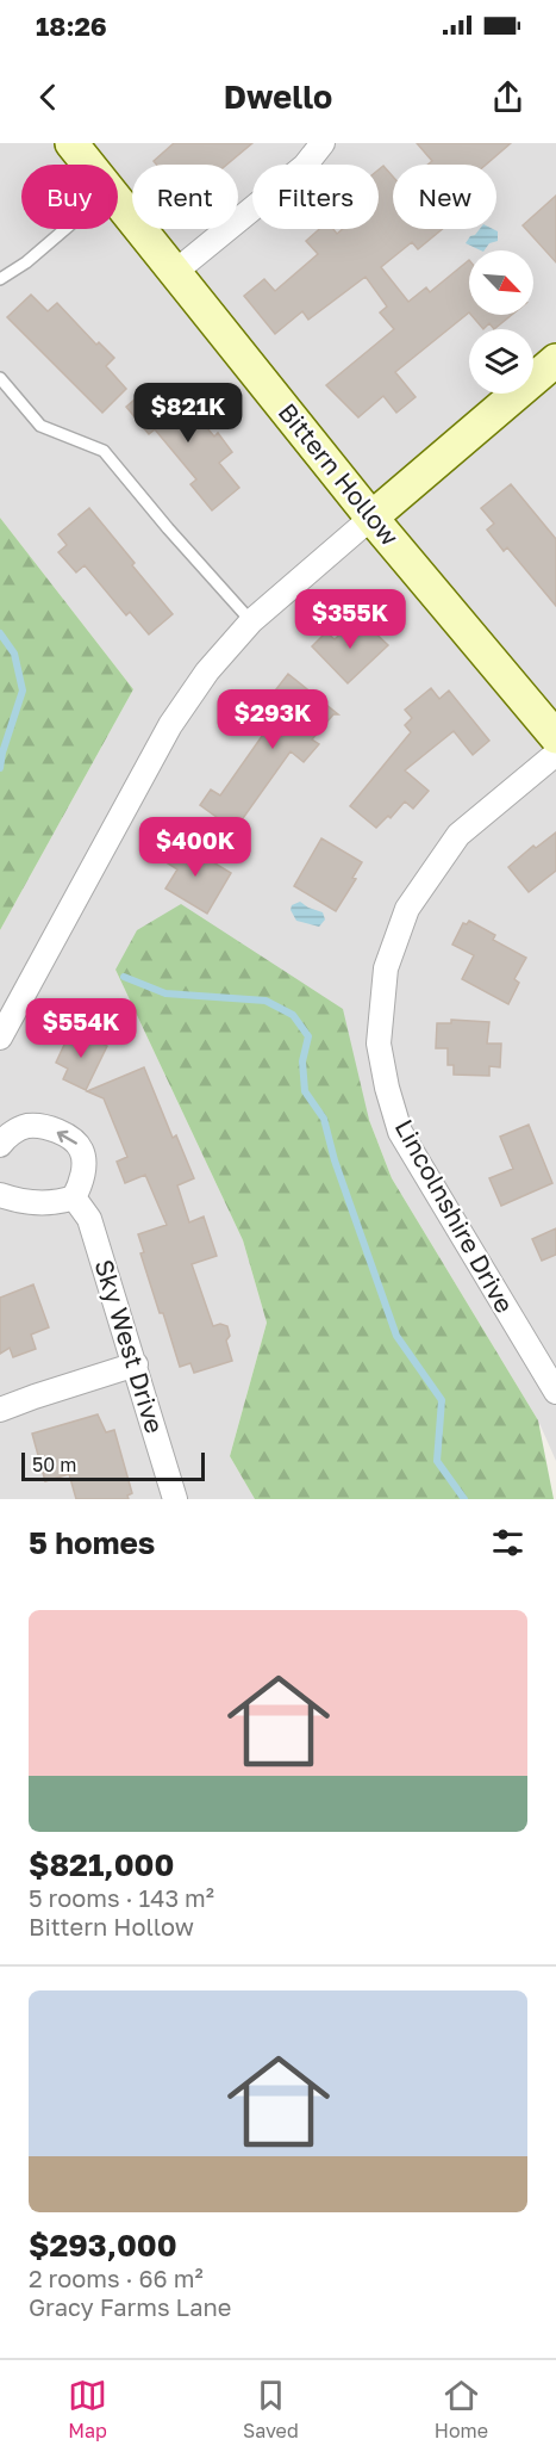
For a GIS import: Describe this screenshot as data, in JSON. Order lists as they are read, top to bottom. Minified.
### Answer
{"streets":{"street":["Bittern Hollow","Lincolnshire Drive","Sky West Drive"]},"scale_bar":"50 m","north":"bottom right","page":{"status":"18:26","header":"Dwello","chip":["Buy","Rent","Filters","New"],"price":["$821K","$355K","$293K","$400K","$554K"],"scale":"50 m","heading":"5 homes","list":[{"name":"$821,000","note":"5 rooms · 143 m² · Bittern Hollow"},{"name":"$293,000","note":"2 rooms · 66 m² · Gracy Farms Lane"}],"tabs":["Map","Saved","Home"]}}
